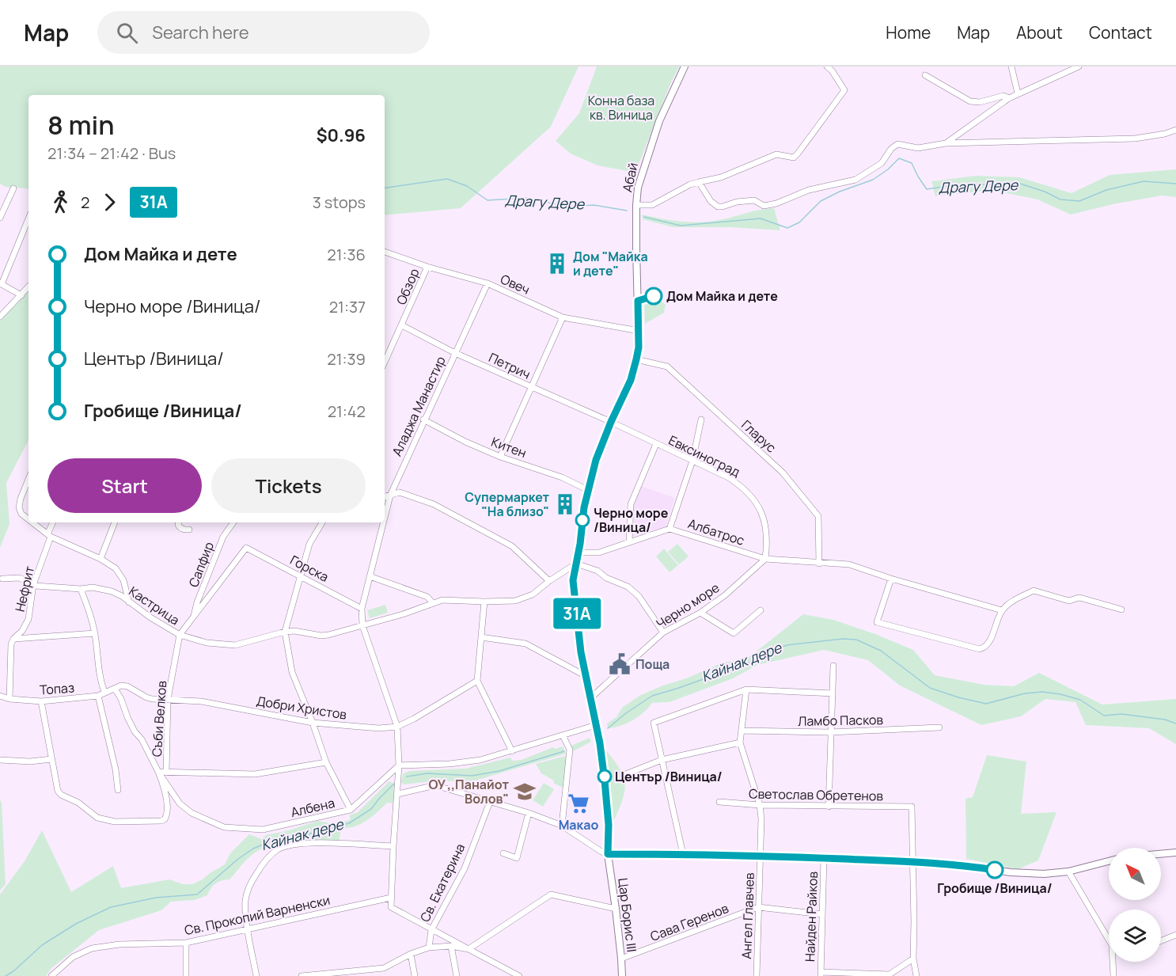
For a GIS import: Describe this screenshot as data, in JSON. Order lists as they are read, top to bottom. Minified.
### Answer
{"streets":{"street":["Абай","Овеч","Обзор","Петрич","Аладжа Манастир","Гларус","Китен","Евксиноград","Албатрос","Сапфир","Горска","Нефрит","Кастрица","Черно море","Топаз","Добри Христов","Съби Велков","Ламбо Пасков","Светослав Обретенов","Албена","Св. Екатерина","Св. Прокопий Варненски","Цар Борис III","Ангел Главчев","Найден Райков","Сава Геренов"]},"crossings":[["Абай","Цар Борис III"],["Овеч","Обзор"],["Овеч","Аладжа Манастир"],["Овеч","Цар Борис III"],["Обзор","Петрич"],["Петрич","Аладжа Манастир"],["Петрич","Евксиноград"],["Петрич","Цар Борис III"],["Аладжа Манастир","Китен"],["Аладжа Манастир","Горска"],["Аладжа Манастир","Кастрица"],["Аладжа Манастир","Добри Христов"],["Аладжа Манастир","Албена"],["Аладжа Манастир","Св. Прокопий Варненски"],["Гларус","Цар Борис III"],["Китен","Цар Борис III"],["Евксиноград","Албатрос"],["Евксиноград","Черно море"],["Евксиноград","Цар Борис III"],["Албатрос","Черно море"],["Албатрос","Цар Борис III"],["Сапфир","Съби Велков"],["Горска","Съби Велков"],["Нефрит","Кастрица"],["Кастрица","Съби Велков"],["Кастрица","Цар Борис III"],["Черно море","Цар Борис III"],["Топаз","Добри Христов"],["Топаз","Албена"],["Добри Христов","Съби Велков"],["Добри Христов","Албена"],["Ламбо Пасков","Ангел Главчев"],["Светослав Обретенов","Ангел Главчев"],["Цар Борис III","Сава Геренов"],["Ангел Главчев","Сава Геренов"],["Найден Райков","Сава Геренов"]],"water":["Драгу Дере","Кайнак дере"],"parks":["Конна база кв. Виница"],"places":{"building":["Дом \"Майка и дете\"","Супермаркет \"На близо\""],"other":["Дом Майка и дете","Черно море /Виница/","Център /Виница/","Гробище /Виница/"],"public building":["Поща"],"school or university":["ОУ ,,Панайот Волов\""],"supermarket":["Макао"]},"lines":["bus line 31А"],"north":"top left","page":{"header":"Map","search":"Search here","nav":["Home","Map","About","Contact"],"on_map":"31А","heading":["8 min","21:34 – 21:42 · Bus","$0.96"],"legs":["2","31А","3 stops"],"list":[{"name":"Дом Майка и дете","value":"21:36"},{"name":"Черно море /Виница/","value":"21:37"},{"name":"Център /Виница/","value":"21:39"},{"name":"Гробище /Виница/","value":"21:42"}],"buttons":["Start","Tickets"]}}
